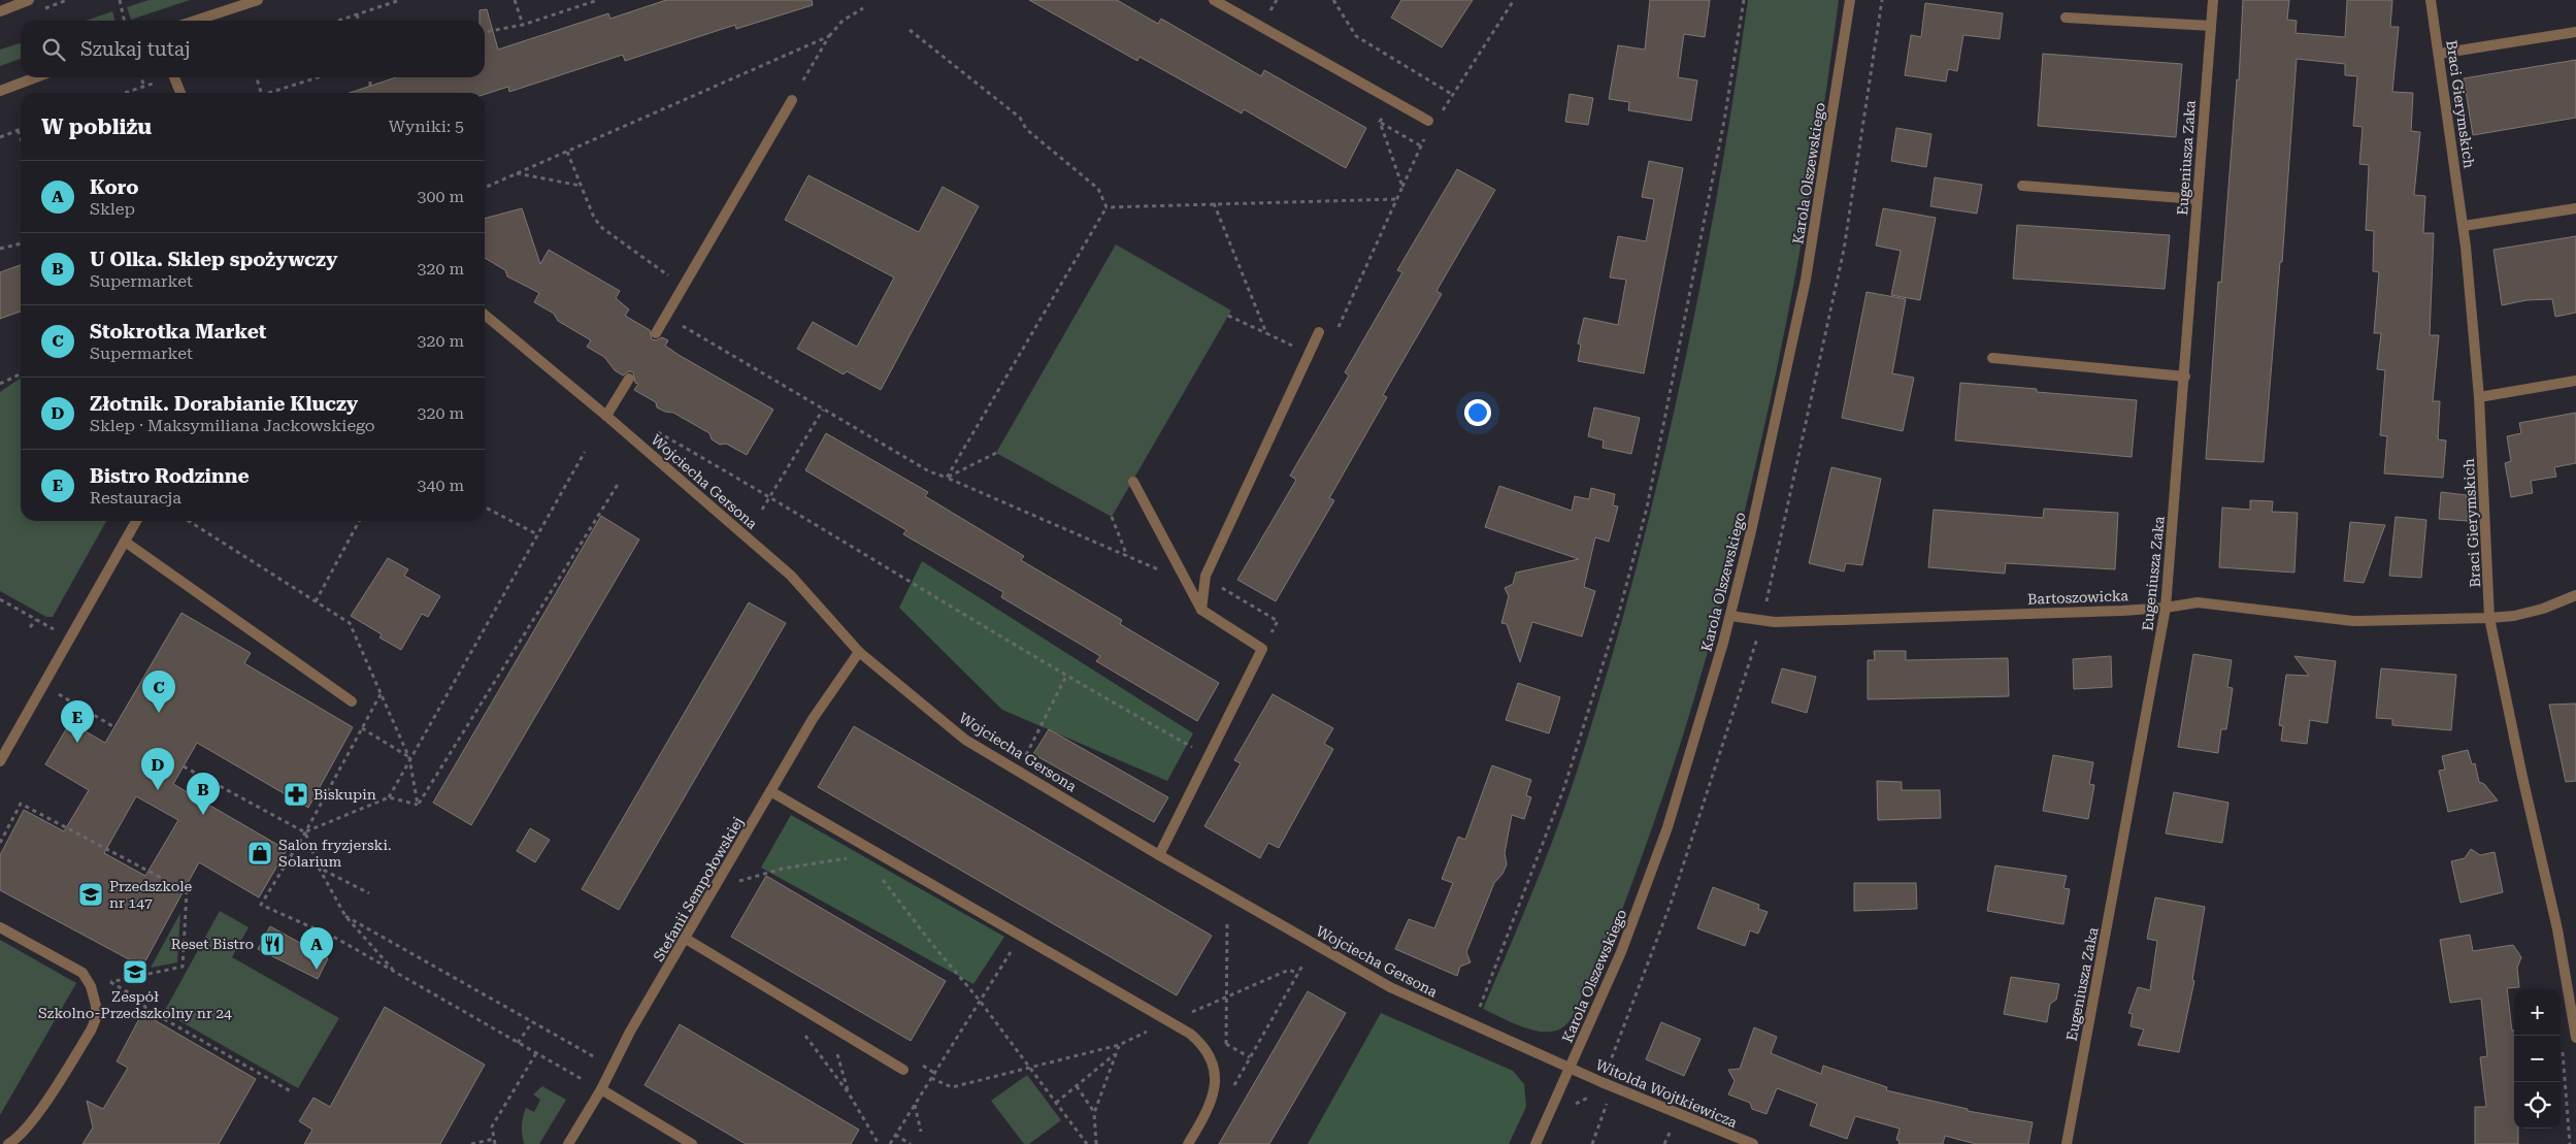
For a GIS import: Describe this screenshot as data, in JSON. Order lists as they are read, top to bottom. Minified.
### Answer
{"streets":{"street":["Braci Gierymskich","Eugeniusza Zaka","Karola Olszewskiego","Wojciecha Gersona","Bartoszowicka","Stefanii Sempołowskiej","Witolda Wojtkiewicza"]},"crossings":[["Braci Gierymskich","Bartoszowicka"],["Eugeniusza Zaka","Bartoszowicka"],["Karola Olszewskiego","Wojciecha Gersona"],["Karola Olszewskiego","Bartoszowicka"],["Karola Olszewskiego","Witolda Wojtkiewicza"],["Wojciecha Gersona","Stefanii Sempołowskiej"],["Wojciecha Gersona","Witolda Wojtkiewicza"]],"places":{"pharmacy":["Biskupin"],"shop":["Salon fryzjerski. Solarium"],"school or university":["Przedszkole nr 147","Zespół Szkolno-Przedszkolny nr 24"],"restaurant":["Reset Bistro"]},"page":{"search":"Szukaj tutaj","heading":["W pobliżu","Wyniki: 5"],"list":[{"mark":"A","name":"Koro","note":"Sklep","value":"300 m"},{"mark":"B","name":"U Olka. Sklep spożywczy","note":"Supermarket","value":"320 m"},{"mark":"C","name":"Stokrotka Market","note":"Supermarket","value":"320 m"},{"mark":"D","name":"Złotnik. Dorabianie Kluczy","note":"Sklep · Maksymiliana Jackowskiego","value":"320 m"},{"mark":"E","name":"Bistro Rodzinne","note":"Restauracja","value":"340 m"}],"pins":["C","E","D","B","A"],"map_buttons":["+","−"]}}
